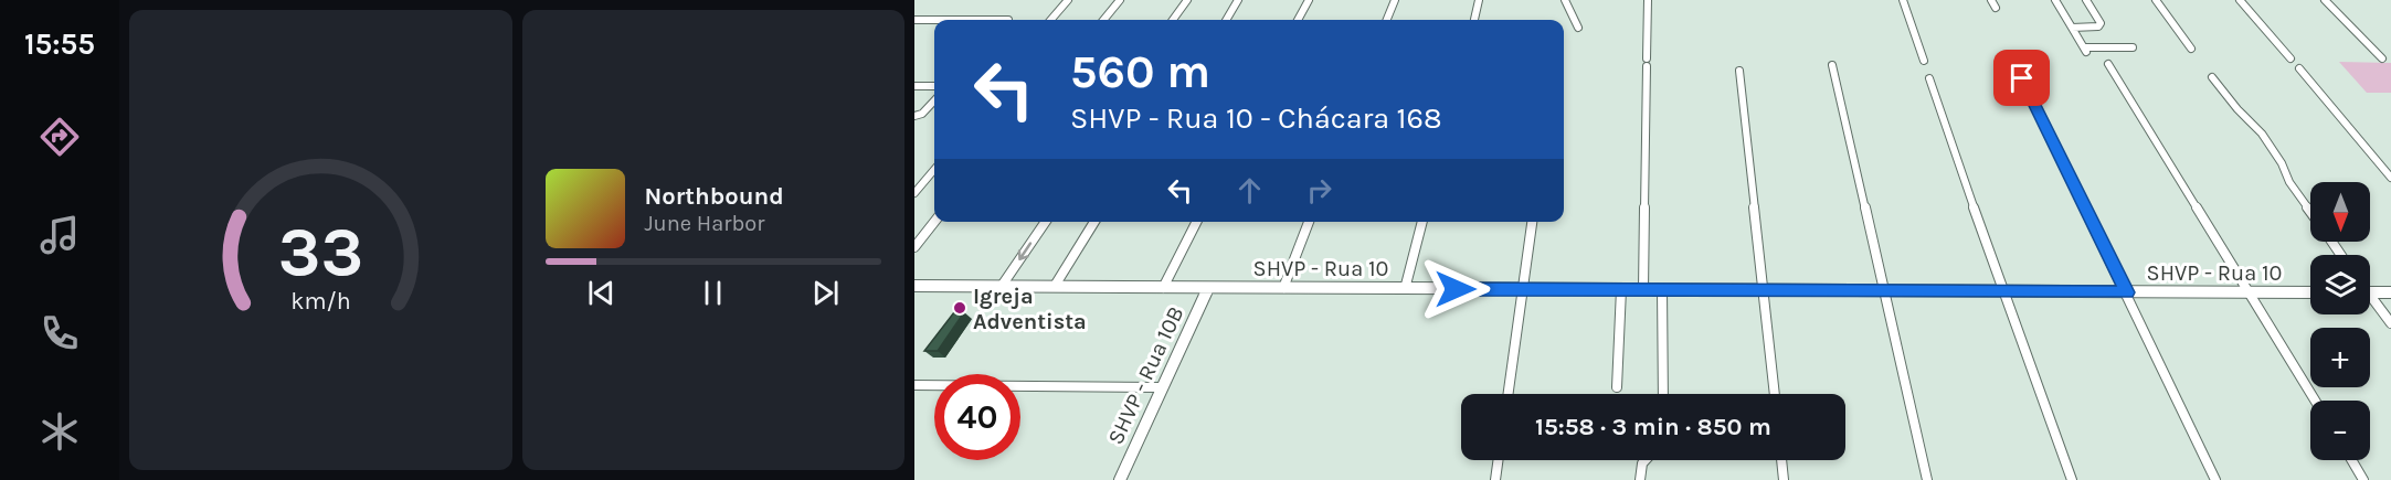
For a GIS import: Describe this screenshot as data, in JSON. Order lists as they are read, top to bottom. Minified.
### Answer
{"streets":{"street":["SHVP - Rua 10","SHVP - Rua 10B"]},"crossings":[["SHVP - Rua 10","SHVP - Rua 10B"]],"places":["Igreja Adventista"],"north":"bottom","page":{"tabs":"15:55","turn":["560 m","SHVP - Rua 10 - Chácara 168"],"song":["Northbound","June Harbor"],"map_buttons":["+","−"],"limit":"40","trip":"15:58 · 3 min · 850 m","gauge":["33","km/h"]}}
